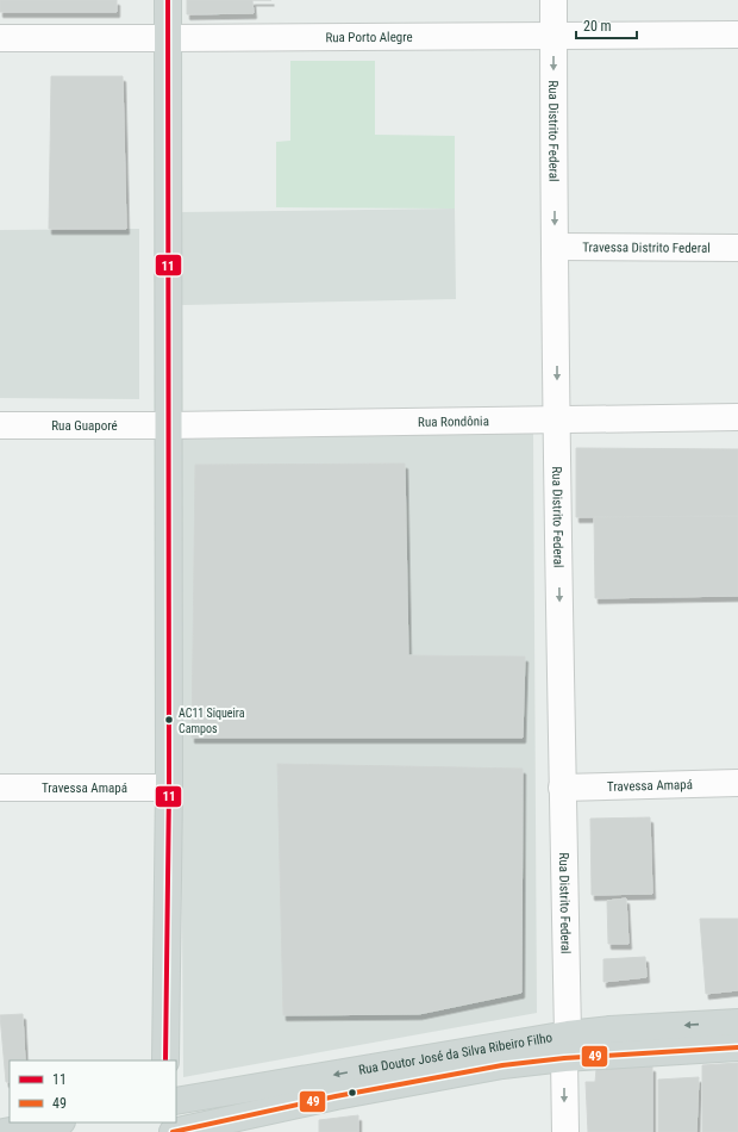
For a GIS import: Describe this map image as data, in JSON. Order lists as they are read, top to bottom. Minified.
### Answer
{"streets":{"main road":["Rua Doutor José da Silva Ribeiro Filho"],"street":["Rua Porto Alegre","Rua Distrito Federal","Travessa Distrito Federal","Rua Rondônia","Rua Guaporé","Travessa Amapá"]},"crossings":[["Rua Porto Alegre","Rua Distrito Federal"],["Rua Distrito Federal","Travessa Distrito Federal"],["Rua Distrito Federal","Rua Rondônia"],["Rua Distrito Federal","Travessa Amapá"],["Rua Distrito Federal","Rua Doutor José da Silva Ribeiro Filho"],["Rua Rondônia","Rua Guaporé"]],"one_way":["Rua Distrito Federal"],"places":["AC11 Siqueira Campos"],"lines":["transit line 11","transit line 49"],"legend":["11","49"],"scale_bar":"20 m"}
